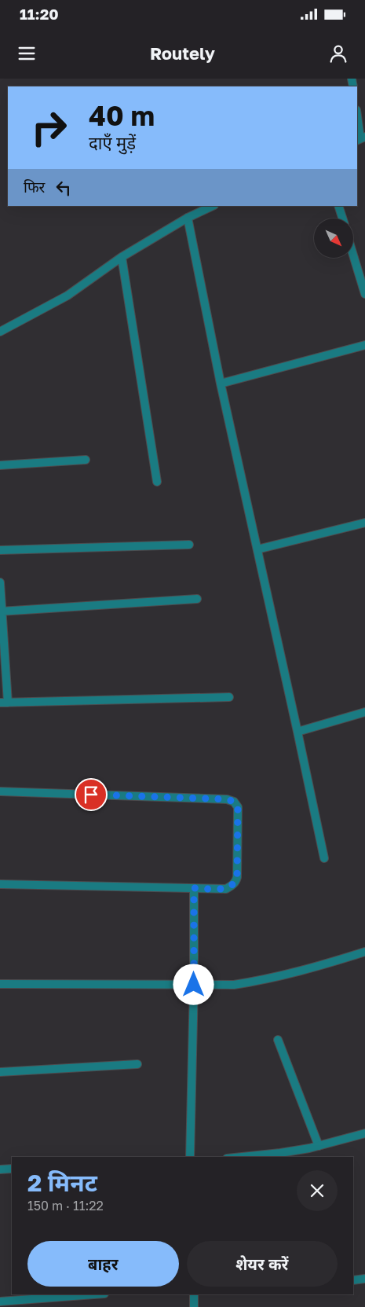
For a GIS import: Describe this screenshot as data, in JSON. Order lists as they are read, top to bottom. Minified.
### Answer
{"north":"bottom right","page":{"status":"11:20","header":"Routely","turn":["40 m","दाएँ मुड़ें"],"then":"फिर","heading":["2 मिनट","150 m · 11:22"],"buttons":["बाहर","शेयर करें"]}}
